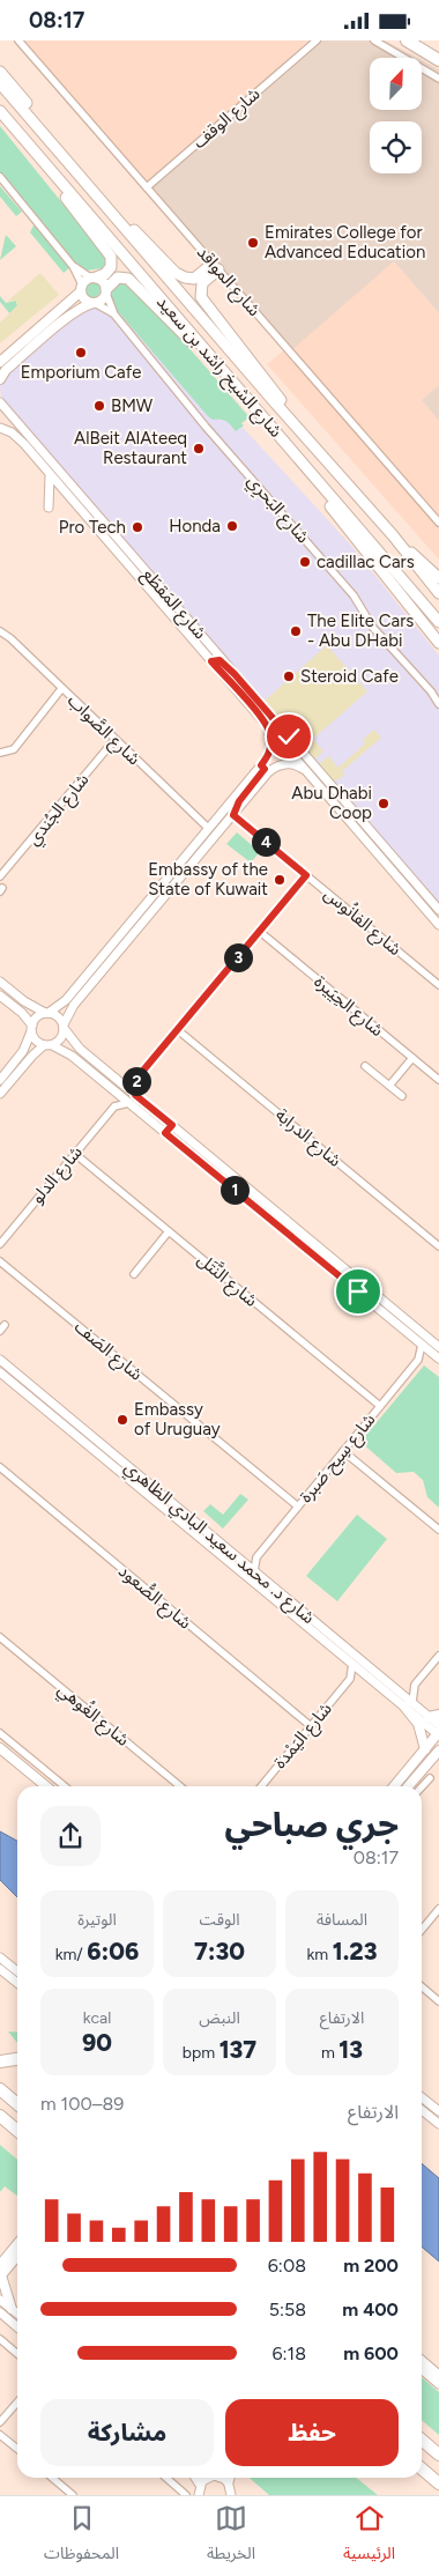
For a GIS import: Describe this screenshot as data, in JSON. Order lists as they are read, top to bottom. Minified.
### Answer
{"streets":{"highway":["شارع الشيخ راشد بن سعيد"],"street":["شارع الوقف","شارع المواقد","شارع البَحرِي","شارع المَقطَع","شارع الصَّواب","شارع الجُندي","شارع الفانُوس","شارع الحِيَيرة","شارع الدرابة","شارع الدلو","شارع النَّتَل","شارع الصَف","شارع سِيح صَبرة","شارع د. محمد سعيد البادي الظاهري","شارع الصُّعود","شارع الغُوهي","شارع اليَمْدة"]},"crossings":[["شارع الوقف","شارع المواقد"],["شارع الصَّواب","شارع الجُندي"],["شارع الدلو","شارع النَّتَل"],["شارع النَّتَل","شارع سِيح صَبرة"],["شارع الصَف","شارع سِيح صَبرة"],["شارع سِيح صَبرة","شارع د. محمد سعيد البادي الظاهري"],["شارع د. محمد سعيد البادي الظاهري","شارع اليَمْدة"],["شارع الصُّعود","شارع اليَمْدة"]],"places":["Emirates College for Advanced Education","Emporium Cafe","BMW","AlBeit AlAteeq Restaurant","Honda","Pro Tech","cadillac Cars","The Elite Cars - Abu DHabi","Steroid Cafe","Abu Dhabi Coop","Embassy of the State of Kuwait","Embassy of Uruguay"],"north":"top right","page":{"status":"08:17","pins":["4","3","2","1"],"heading":["جري صباحي","08:17"],"stats":[["المسافة","1.23 km"],["الوقت","7:30"],["الوتيرة","6:06 /km"],["الارتفاع","13 m"],["النبض","137 bpm"],["kcal","90"]],"chart":["الارتفاع","89–100 m"],"list":[{"name":"200 m","note":"6:08"},{"name":"400 m","note":"5:58"},{"name":"600 m","note":"6:18"}],"buttons":["حفظ","مشاركة"],"tabs":["الرئيسية","الخريطة","المحفوظات"]}}
